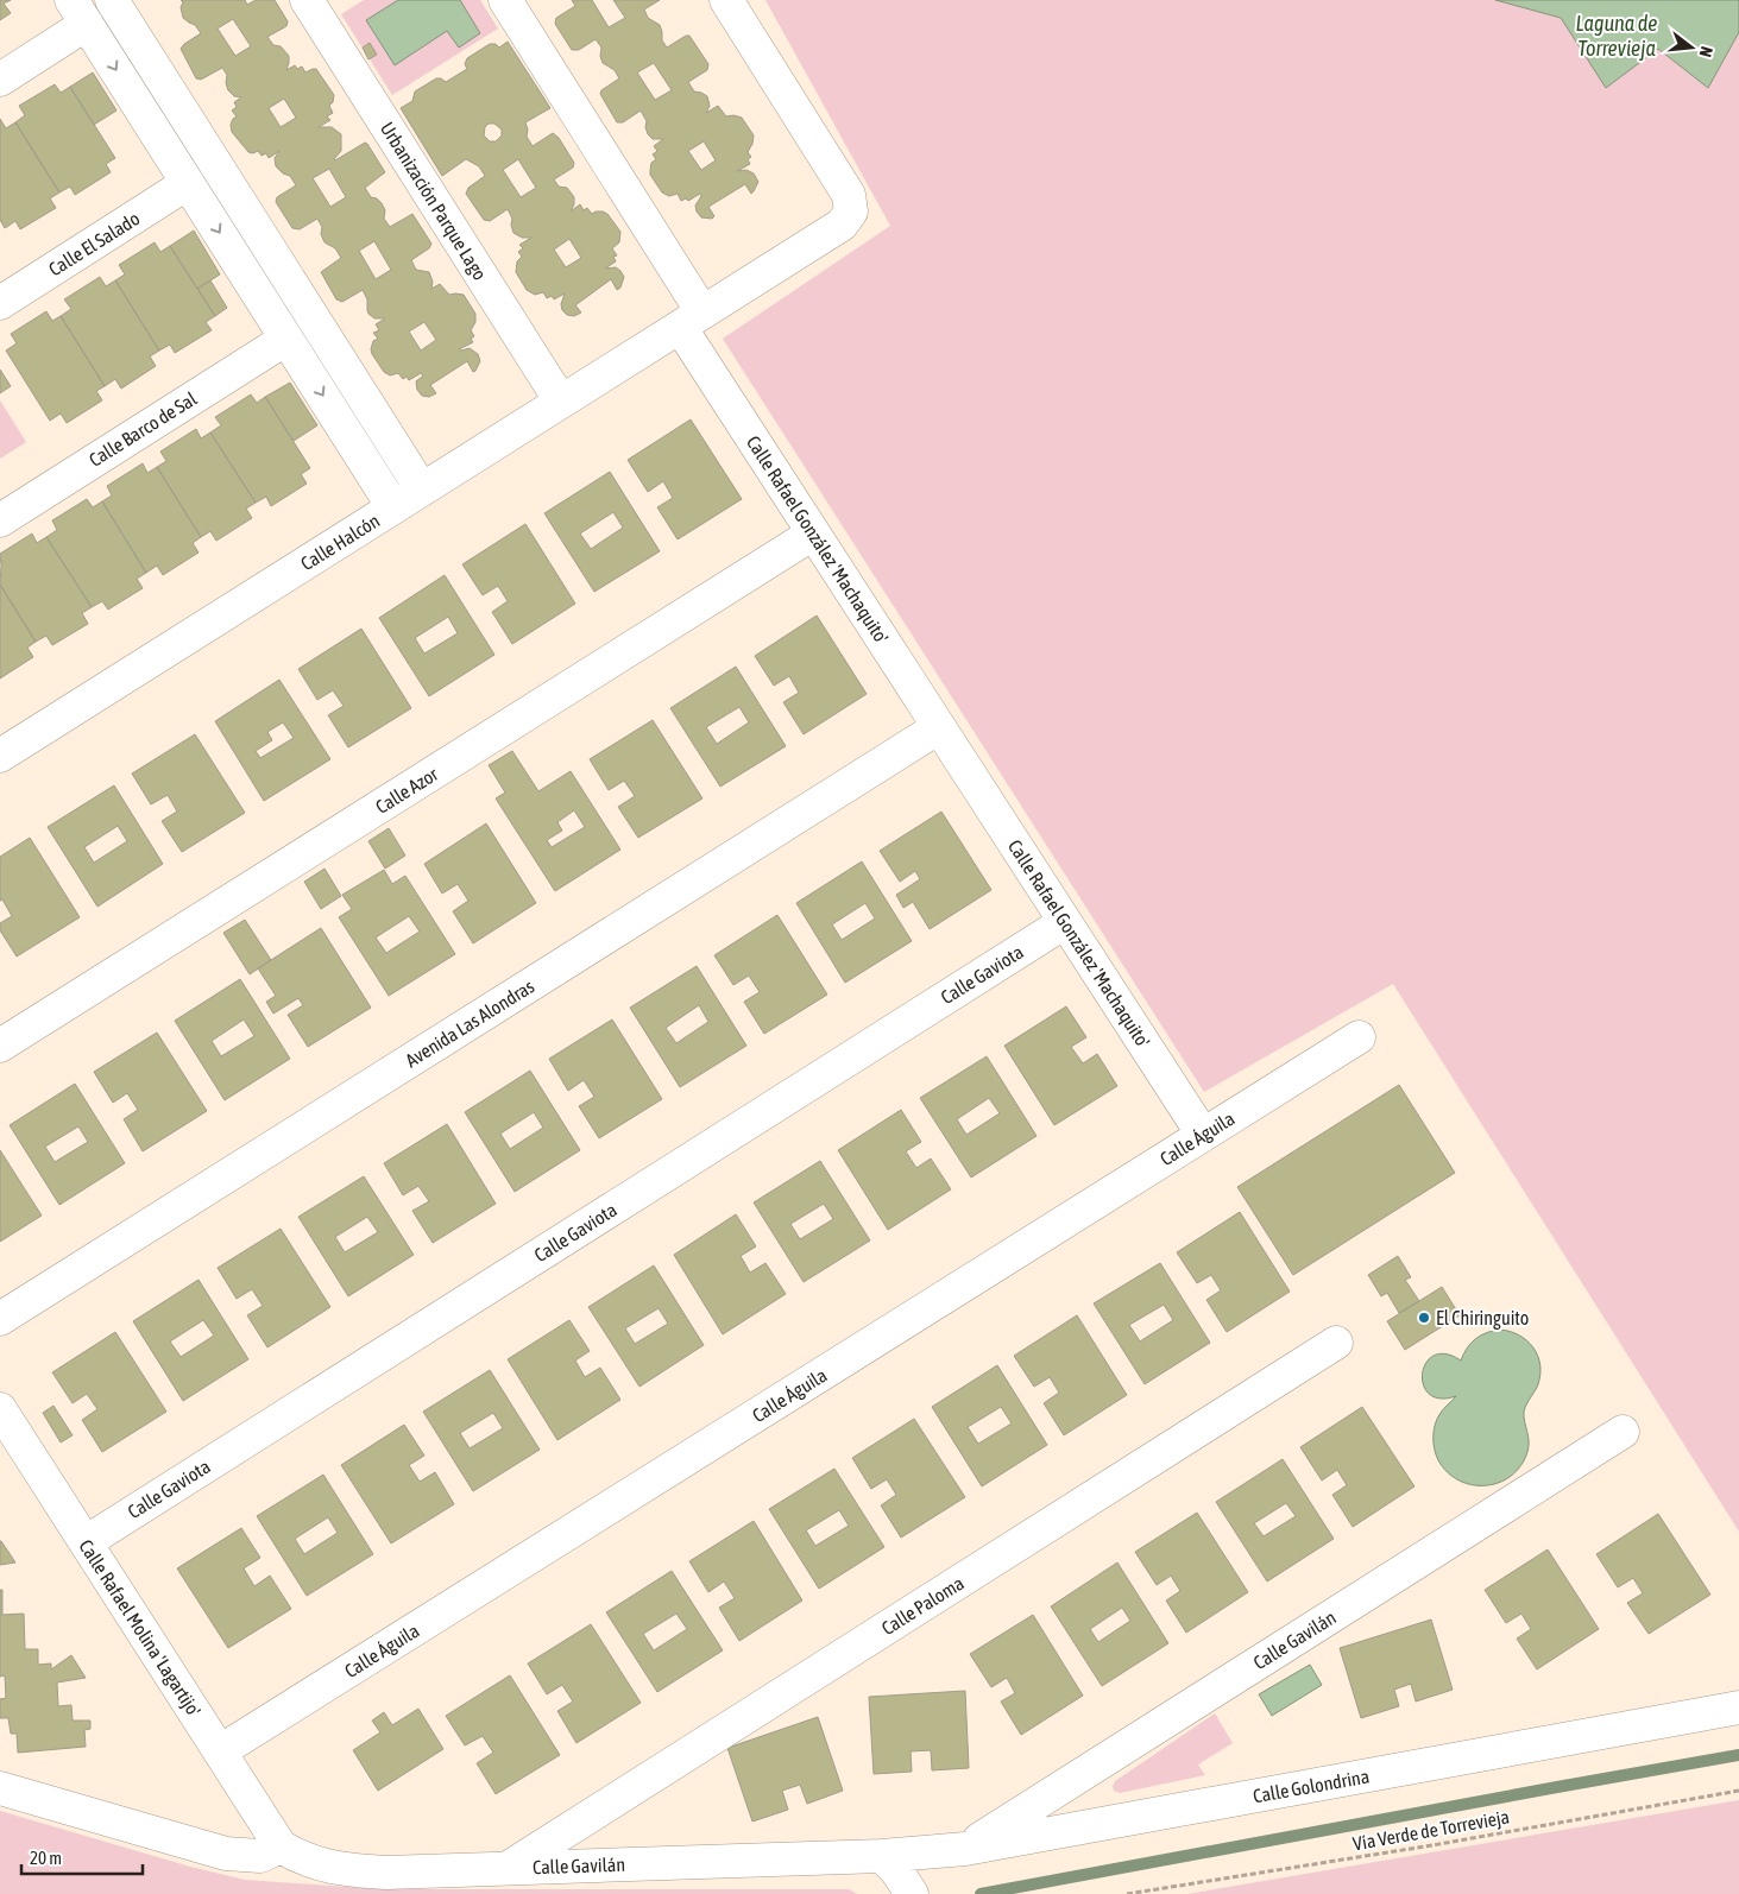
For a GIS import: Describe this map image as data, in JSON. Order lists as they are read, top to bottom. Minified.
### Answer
{"streets":{"street":["Urbanización Parque Lago","Calle El Salado","Calle Barco de Sal","Calle Rafael González 'Machaquito'","Calle Halcón","Calle Azor","Calle Gaviota","Avenida Las Alondras","Calle Águila","Calle Paloma","Calle Rafael Molina 'Lagartijo'","Calle Gavilán","Calle Golondrina"],"path":["Vía Verde de Torrevieja"]},"crossings":[["Urbanización Parque Lago","Calle Halcón"],["Calle Rafael González 'Machaquito'","Calle Halcón"],["Calle Rafael González 'Machaquito'","Calle Azor"],["Calle Rafael González 'Machaquito'","Calle Gaviota"],["Calle Rafael González 'Machaquito'","Avenida Las Alondras"],["Calle Rafael González 'Machaquito'","Calle Águila"],["Calle Gaviota","Calle Rafael Molina 'Lagartijo'"],["Calle Águila","Calle Rafael Molina 'Lagartijo'"],["Calle Paloma","Calle Gavilán"],["Calle Rafael Molina 'Lagartijo'","Calle Gavilán"],["Calle Gavilán","Calle Golondrina"]],"water":["Laguna de Torrevieja"],"places":["El Chiringuito"],"scale_bar":"20 m","north":"right"}
